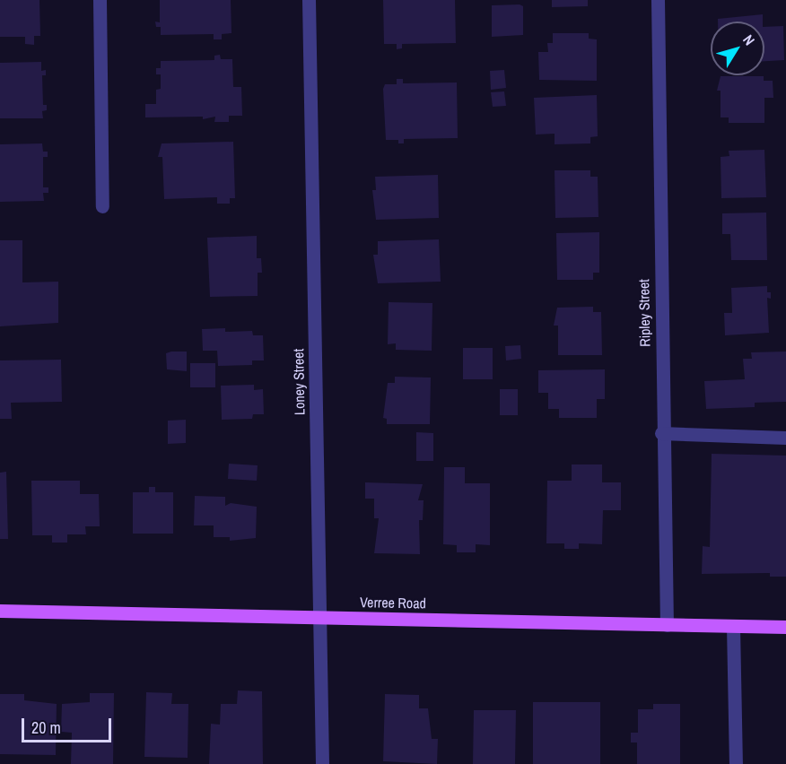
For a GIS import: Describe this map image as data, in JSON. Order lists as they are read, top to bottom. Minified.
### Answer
{"streets":{"main road":["Verree Road"],"street":["Ripley Street","Loney Street"]},"crossings":[["Ripley Street","Verree Road"],["Loney Street","Verree Road"]],"scale_bar":"20 m","north":"top right"}
